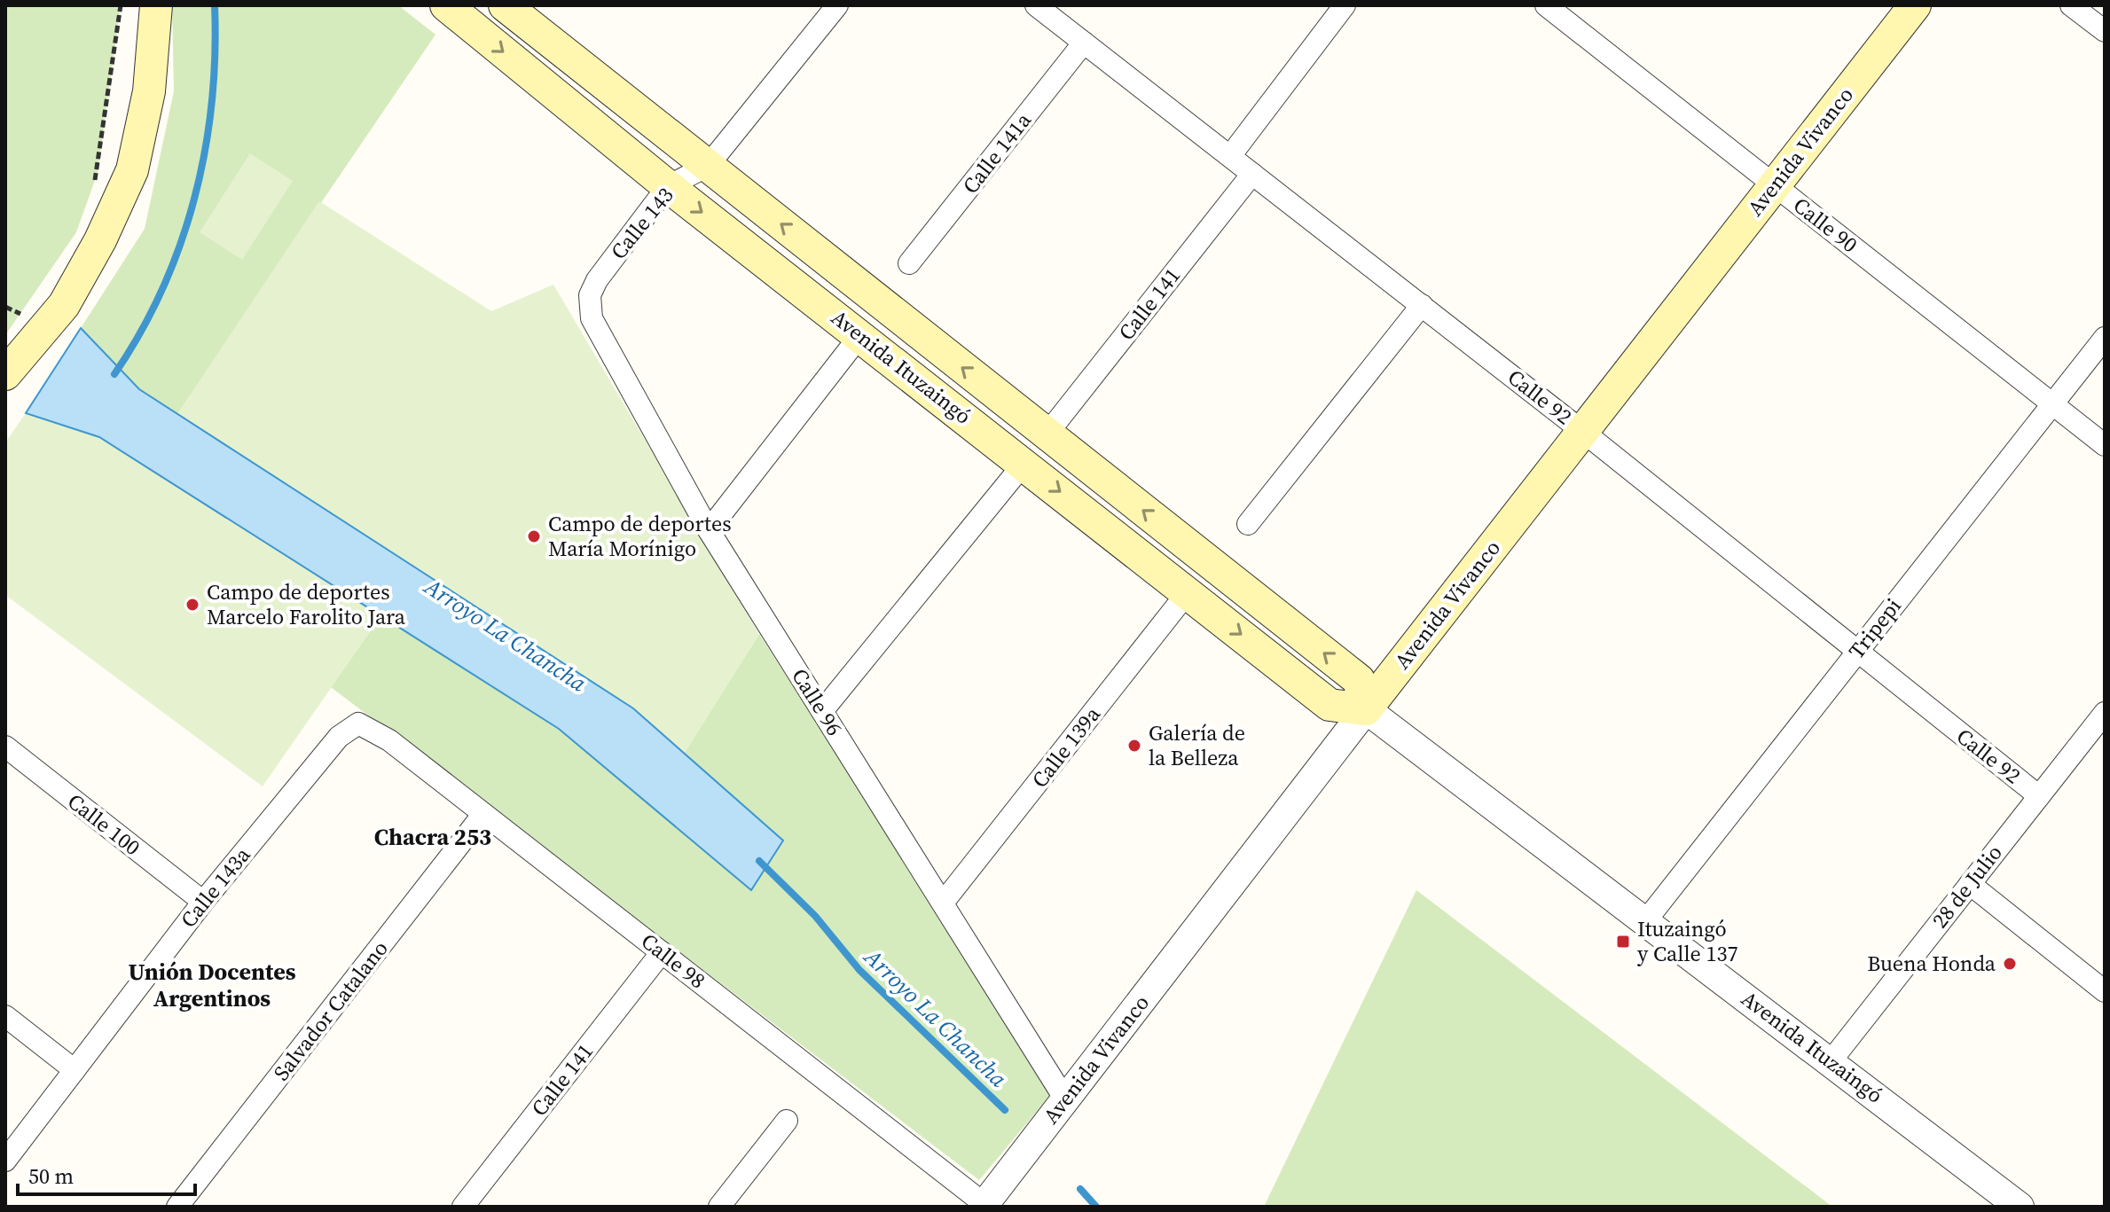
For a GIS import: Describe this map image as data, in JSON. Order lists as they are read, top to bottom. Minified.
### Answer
{"streets":{"main road":["Avenida Vivanco","Avenida Ituzaingó"],"street":["Calle 141a","Calle 143","Calle 90","Calle 141","Calle 92","Tripepi","Calle 96","Calle 139a","Calle 100","28 de Julio","Calle 143a","Calle 98","Salvador Catalano"]},"crossings":[["Avenida Vivanco","Calle 90"],["Avenida Vivanco","Avenida Ituzaingó"],["Avenida Vivanco","Calle 92"],["Avenida Vivanco","Calle 96"],["Avenida Vivanco","Calle 98"],["Calle 141a","Calle 92"],["Calle 143","Avenida Ituzaingó"],["Calle 143","Calle 96"],["Calle 90","Tripepi"],["Calle 141","Avenida Ituzaingó"],["Calle 141","Calle 92"],["Calle 141","Calle 98"],["Avenida Ituzaingó","Tripepi"],["Avenida Ituzaingó","Calle 139a"],["Avenida Ituzaingó","28 de Julio"],["Calle 92","Tripepi"],["Calle 92","28 de Julio"],["Calle 96","Calle 139a"],["Calle 100","Calle 143a"],["Calle 143a","Calle 98"],["Calle 98","Salvador Catalano"]],"districts":["Chacra 253","Unión Docentes Argentinos"],"water":["Arroyo La Chancha"],"places":{"other":["Campo de deportes María Morínigo","Campo de deportes Marcelo Farolito Jara","Galería de la Belleza","Buena Honda"],"transit":["Ituzaingó y Calle 137"]},"scale_bar":"50 m"}
